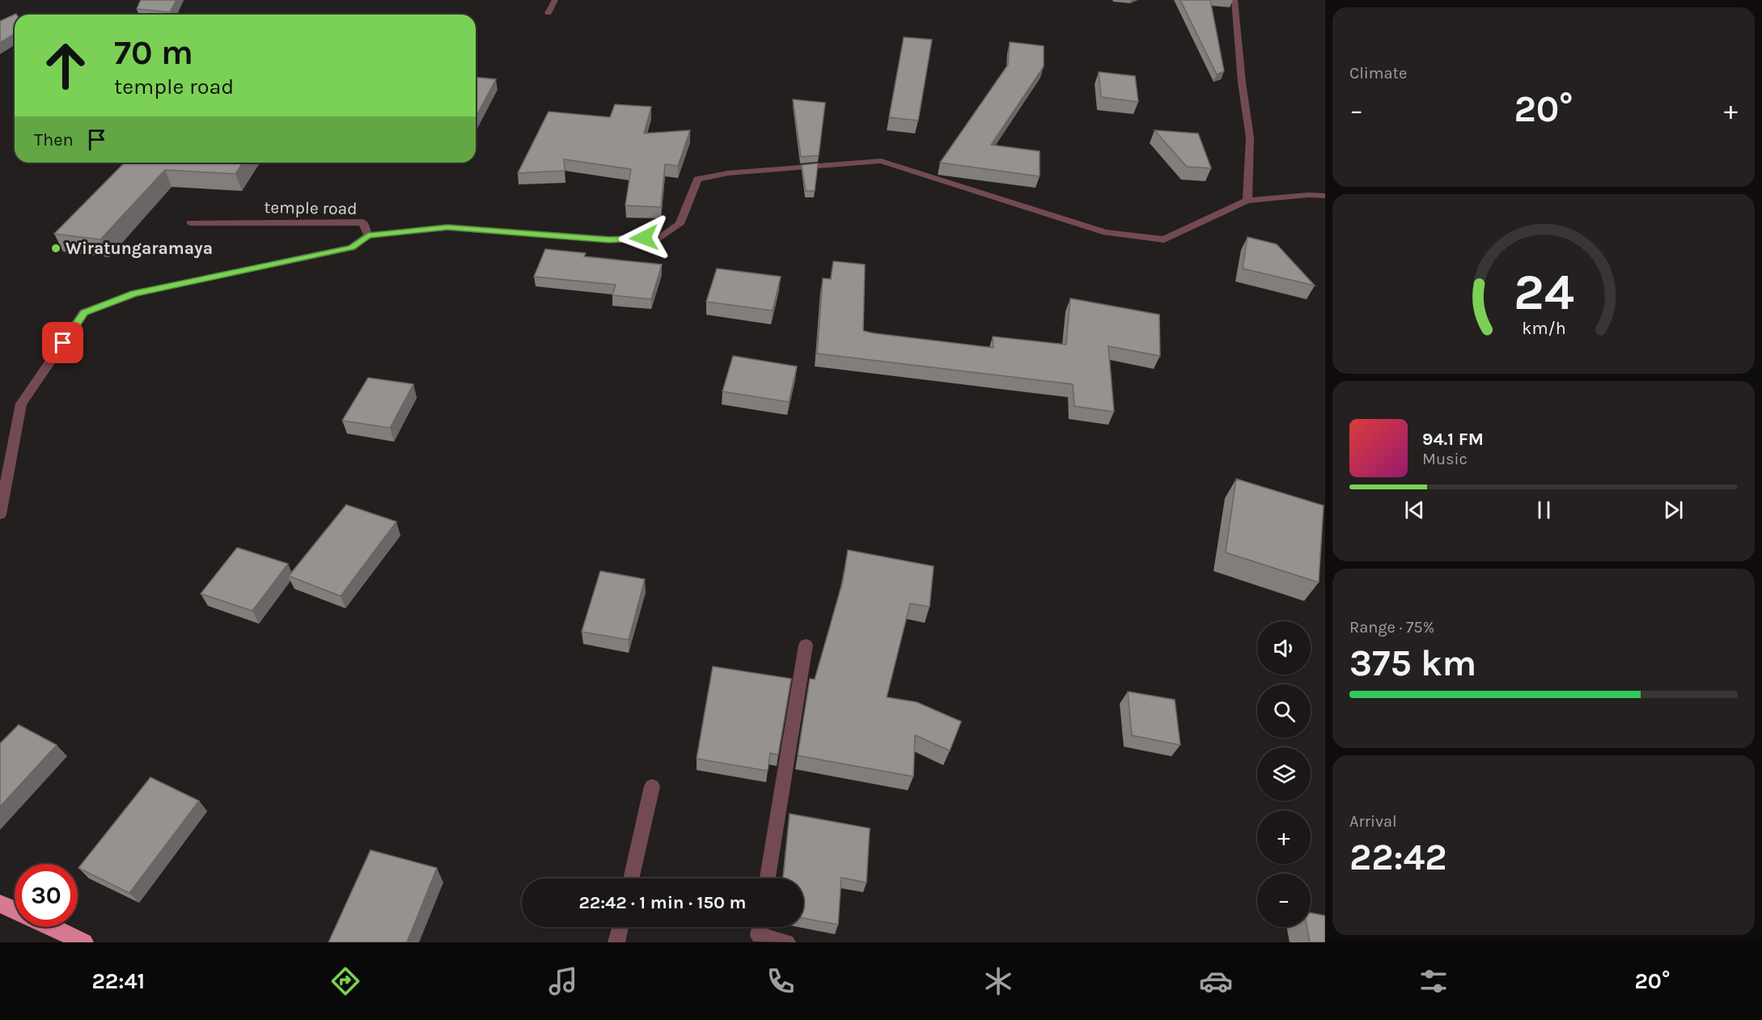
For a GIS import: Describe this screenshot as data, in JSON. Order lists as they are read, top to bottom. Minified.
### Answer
{"streets":{"street":["temple road"]},"places":["Wiratungaramaya"],"page":{"tile":["Climate",["Range · 75%","375 km"],["Arrival","22:42"]],"turn":["70 m","temple road"],"heat":["−","20°","+"],"then":"Then","song":["94.1 FM","Music"],"map_buttons":["+","−"],"limit":"30","trip":"22:42 · 1 min · 150 m","tabs":["22:41","20°"],"gauge":["24","km/h"]}}
